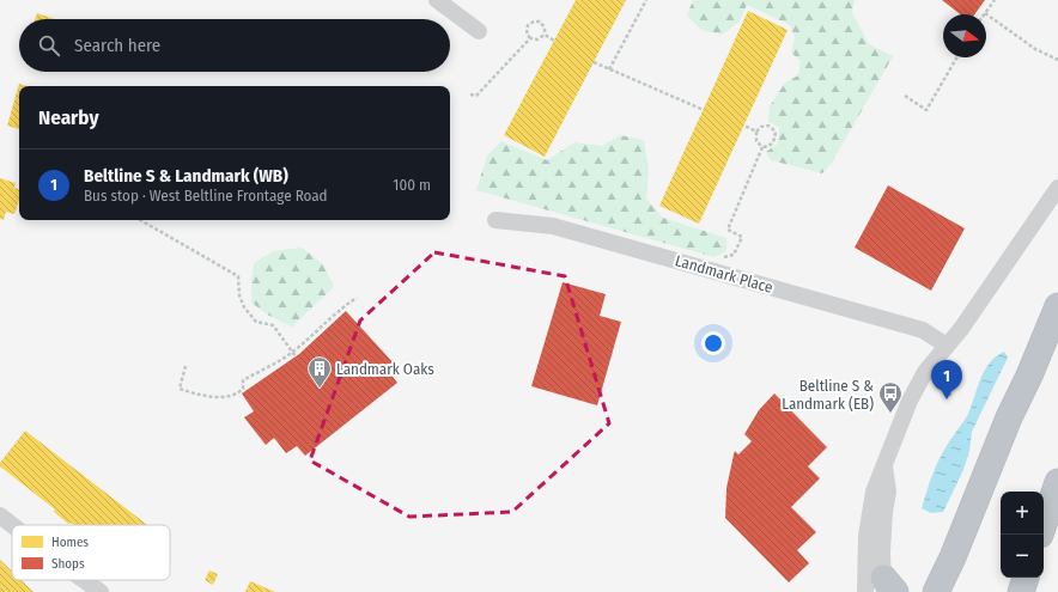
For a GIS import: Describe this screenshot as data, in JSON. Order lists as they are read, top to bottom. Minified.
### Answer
{"streets":{"street":["Landmark Place"]},"places":{"building":["Landmark Oaks"],"bus stop":["Beltline S & Landmark (EB)"]},"legend":["Homes","Shops"],"north":"right","page":{"search":"Search here","heading":"Nearby","list":[{"mark":"1","name":"Beltline S & Landmark (WB)","note":"Bus stop · West Beltline Frontage Road","value":"100 m"}],"pins":"1","map_buttons":["+","−"]}}
